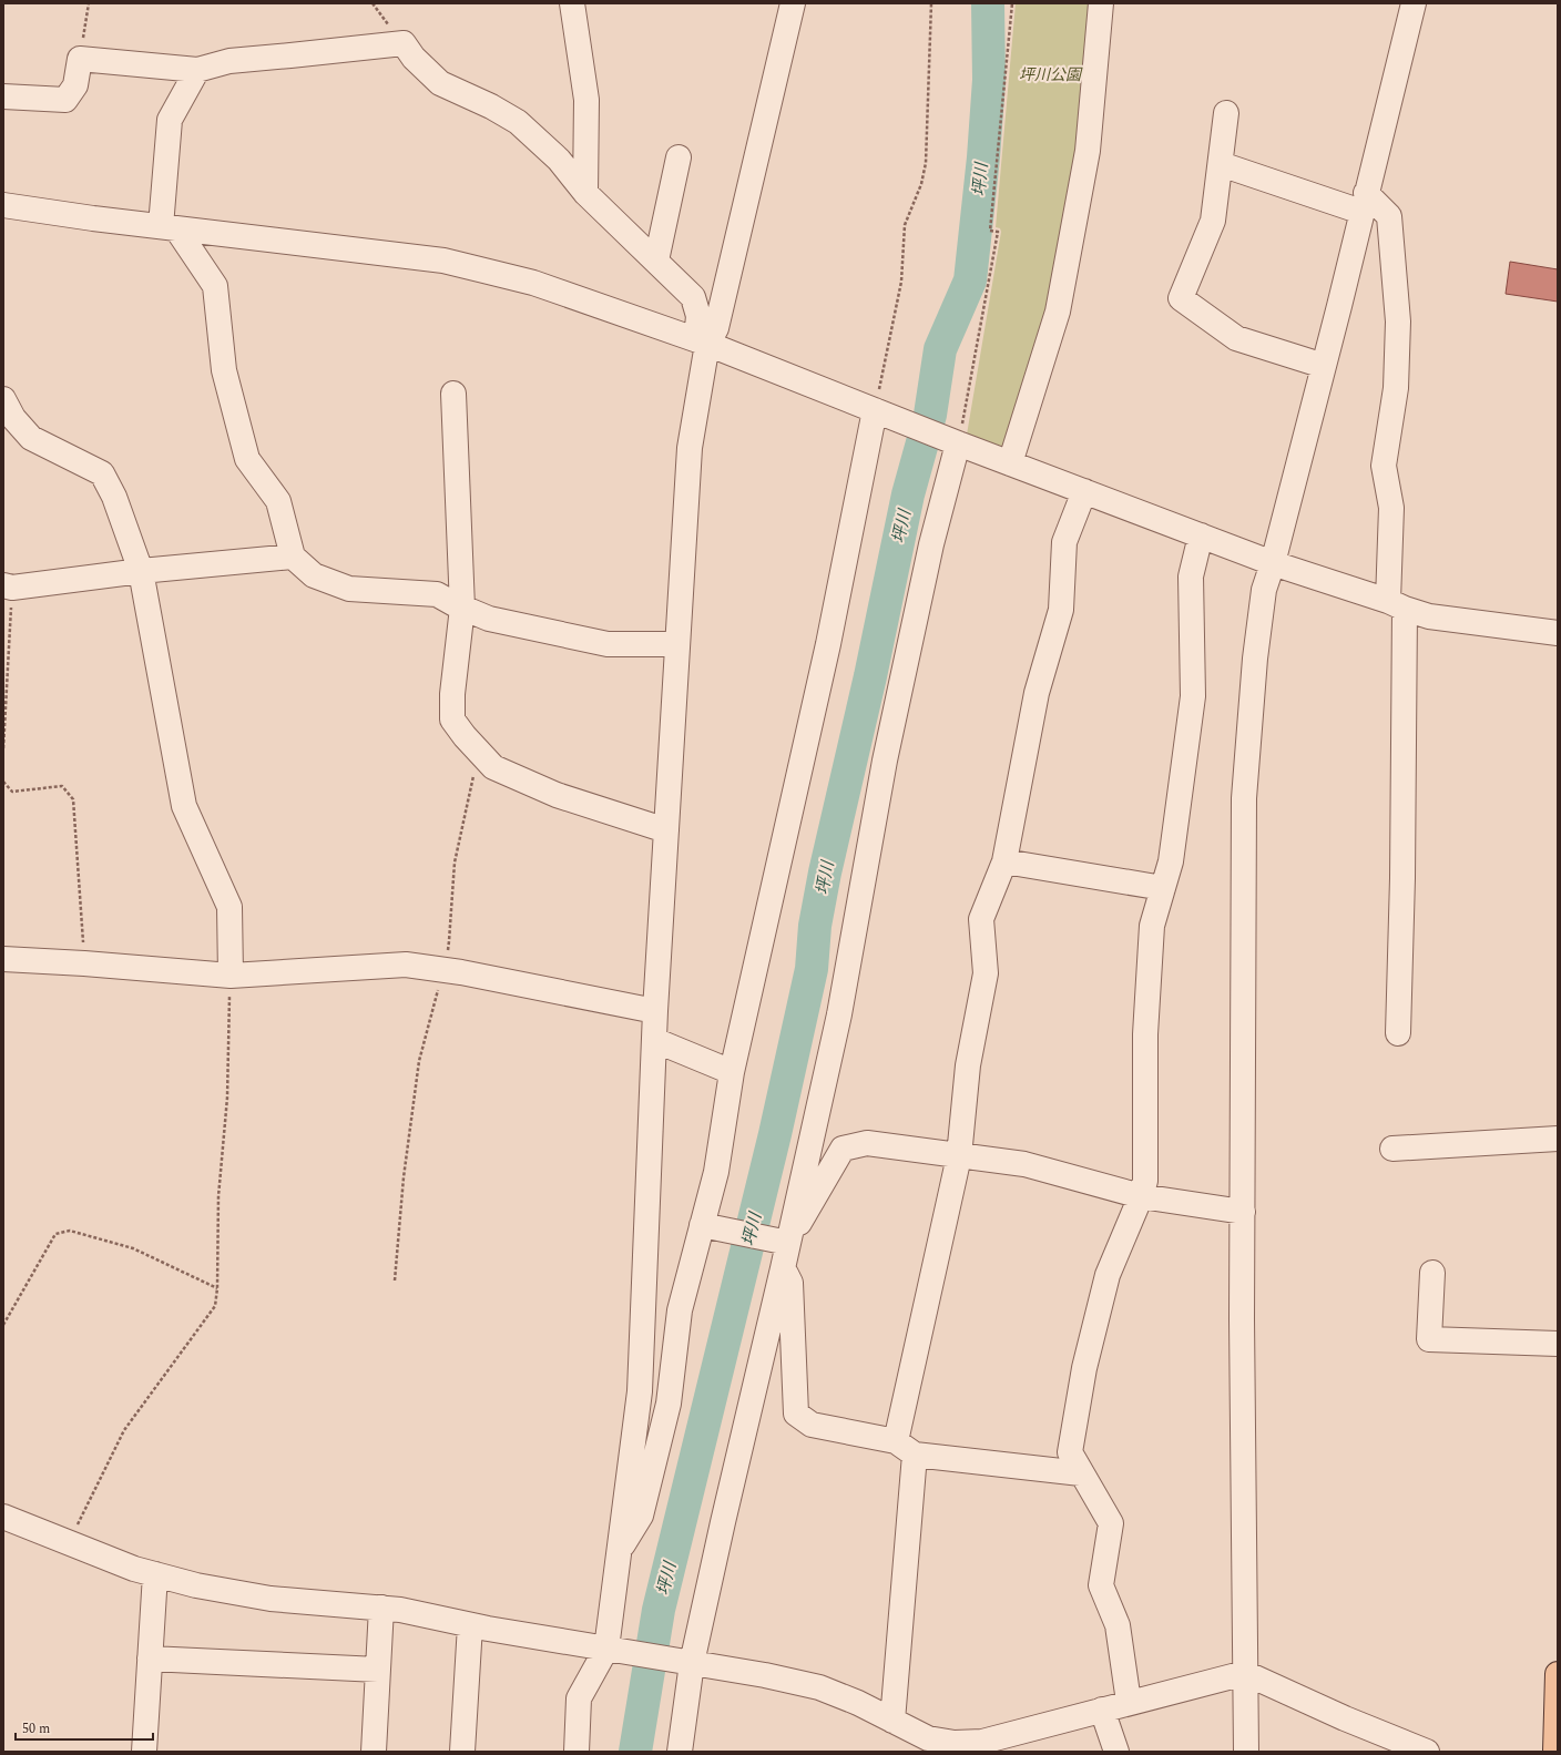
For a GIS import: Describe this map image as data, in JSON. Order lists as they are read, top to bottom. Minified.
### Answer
{"water":["坪川"],"parks":["坪川公園"],"scale_bar":"50 m"}
